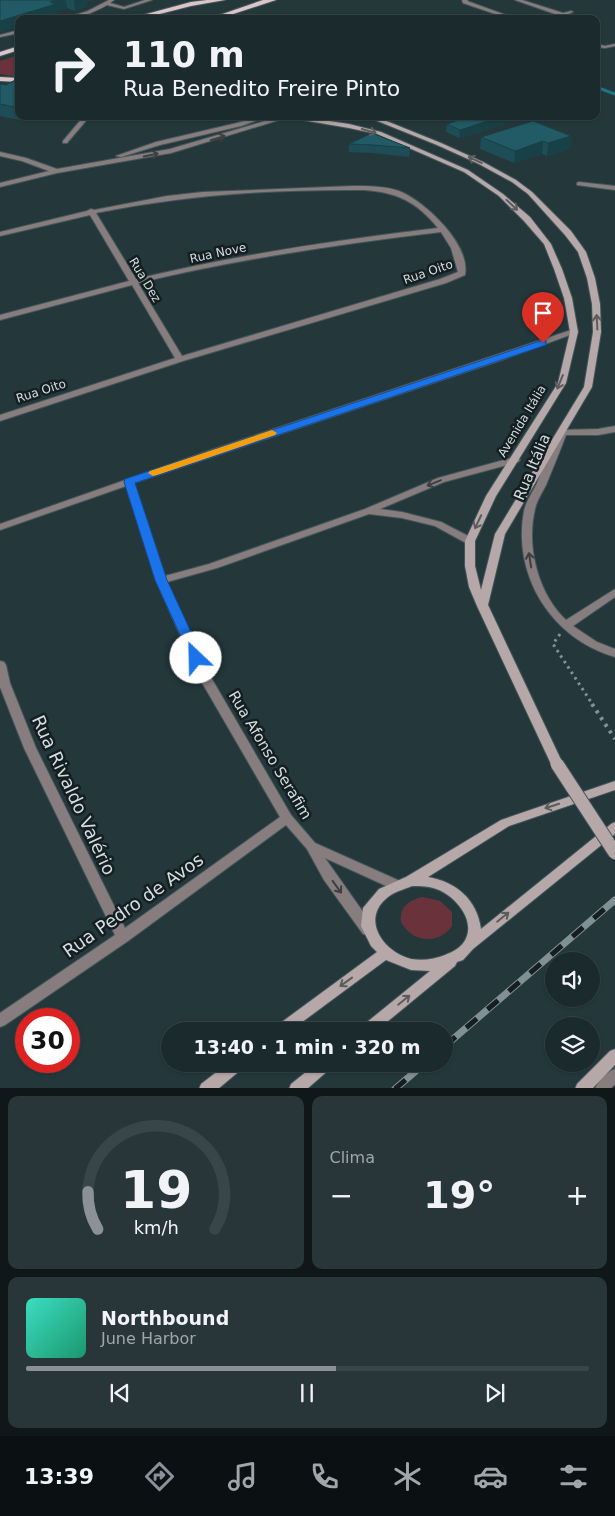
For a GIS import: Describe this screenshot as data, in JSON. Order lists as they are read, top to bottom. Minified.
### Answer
{"streets":{"main road":["Avenida Itália"],"street":["Rua Nove","Rua Oito","Rua Dez","Rua Itália","Rua Afonso Serafim","Rua Rivaldo Valério","Rua Pedro de Avos"]},"crossings":[["Rua Nove","Rua Oito"],["Rua Nove","Rua Dez"],["Rua Oito","Rua Dez"],["Rua Afonso Serafim","Rua Pedro de Avos"],["Rua Rivaldo Valério","Rua Pedro de Avos"]],"one_way":["Rua Itália"],"page":{"turn":["110 m","Rua Benedito Freire Pinto"],"limit":"30","trip":"13:40 · 1 min · 320 m","tile":"Clima","heat":["−","19°","+"],"song":["Northbound","June Harbor"],"tabs":"13:39","gauge":["19","km/h"]}}
